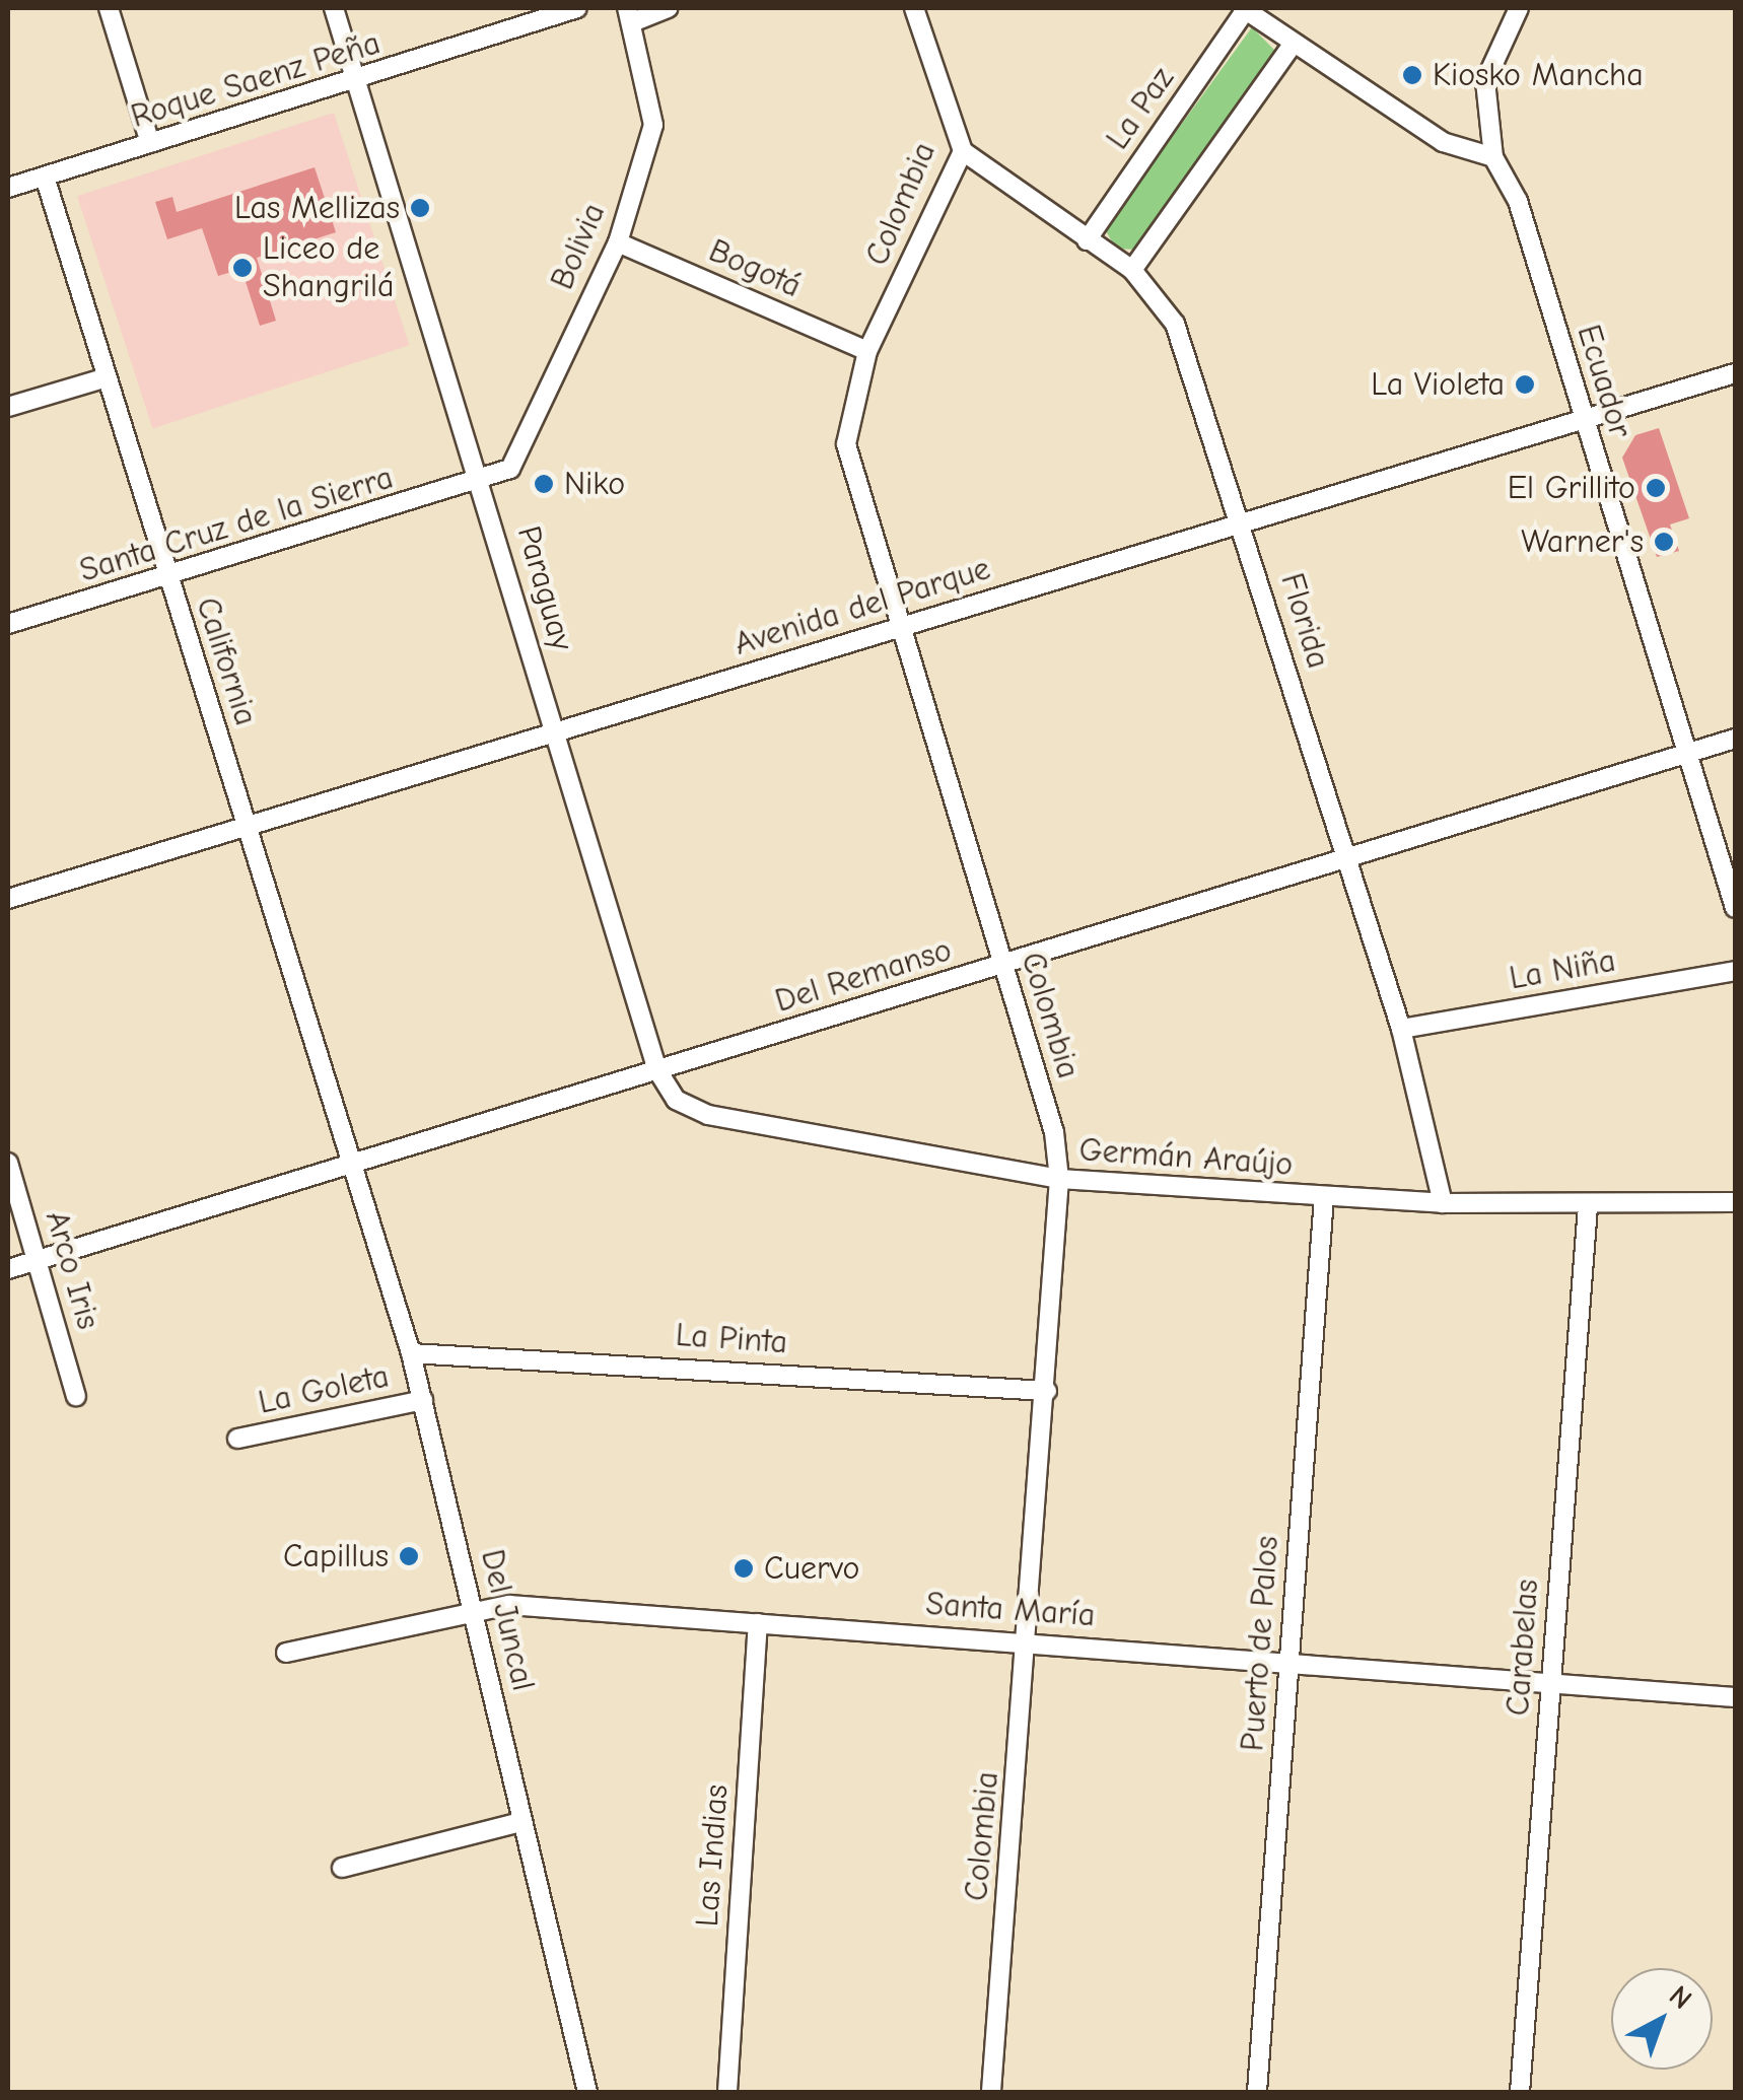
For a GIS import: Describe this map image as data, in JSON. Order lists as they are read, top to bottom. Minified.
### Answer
{"streets":{"street":["Roque Saenz Peña","La Paz","Colombia","Bolivia","Bogotá","Ecuador","Santa Cruz de la Sierra","Paraguay","Avenida del Parque","Florida","California","La Niña","Del Remanso","Germán Araújo","Arco Iris","La Pinta","La Goleta","Santa María","Del Juncal","Puerto de Palos","Carabelas","Las Indias"]},"crossings":[["Roque Saenz Peña","Paraguay"],["Roque Saenz Peña","California"],["La Paz","Florida"],["Colombia","Bogotá"],["Colombia","Avenida del Parque"],["Colombia","Florida"],["Colombia","Del Remanso"],["Colombia","Germán Araújo"],["Colombia","La Pinta"],["Colombia","Santa María"],["Bolivia","Bogotá"],["Bolivia","Santa Cruz de la Sierra"],["Bolivia","Paraguay"],["Ecuador","Avenida del Parque"],["Ecuador","Del Remanso"],["Santa Cruz de la Sierra","Paraguay"],["Santa Cruz de la Sierra","California"],["Paraguay","Avenida del Parque"],["Paraguay","Del Remanso"],["Paraguay","Germán Araújo"],["Avenida del Parque","Florida"],["Avenida del Parque","California"],["Florida","La Niña"],["Florida","Del Remanso"],["Florida","Germán Araújo"],["California","Del Remanso"],["California","Del Juncal"],["Del Remanso","Germán Araújo"],["Del Remanso","Arco Iris"],["Del Remanso","Del Juncal"],["Germán Araújo","Puerto de Palos"],["Germán Araújo","Carabelas"],["La Pinta","Del Juncal"],["La Goleta","Del Juncal"],["Santa María","Del Juncal"],["Santa María","Puerto de Palos"],["Santa María","Carabelas"],["Santa María","Las Indias"]],"places":["Kiosko Mancha","Las Mellizas","Liceo de Shangrilá","La Violeta","Niko","El Grillito","Warner's","Capillus","Cuervo"],"north":"top right"}
